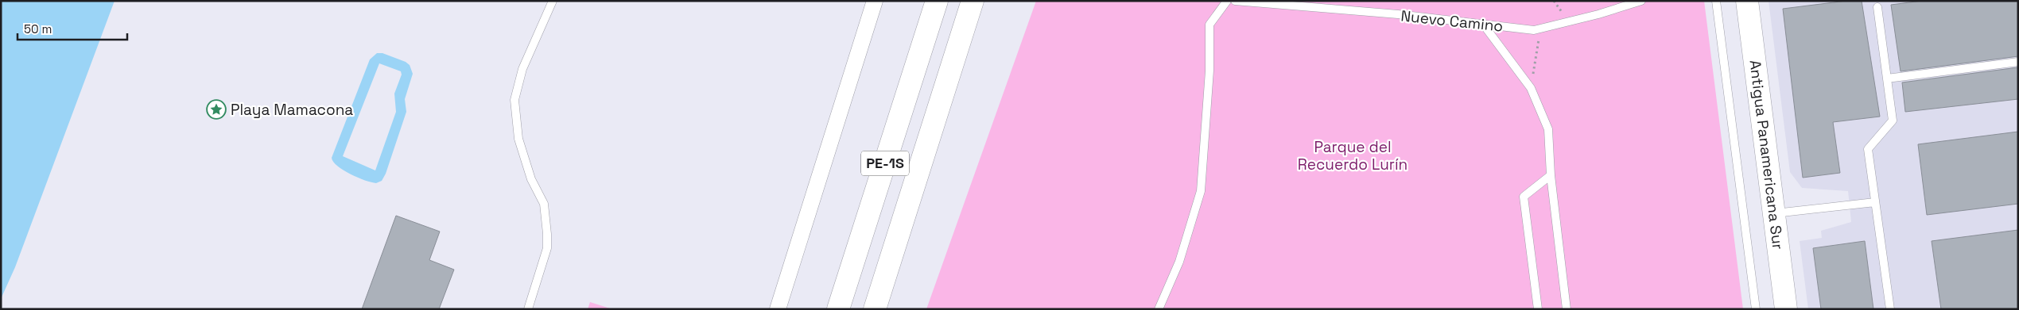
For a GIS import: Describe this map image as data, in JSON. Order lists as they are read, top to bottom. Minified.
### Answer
{"streets":{"main road":["Antigua Panamericana Sur","PE-1S"],"lane":["Nuevo Camino"]},"parks":["Parque del Recuerdo Lurín"],"places":{"place":["Playa Mamacona"]},"scale_bar":"50 m"}
